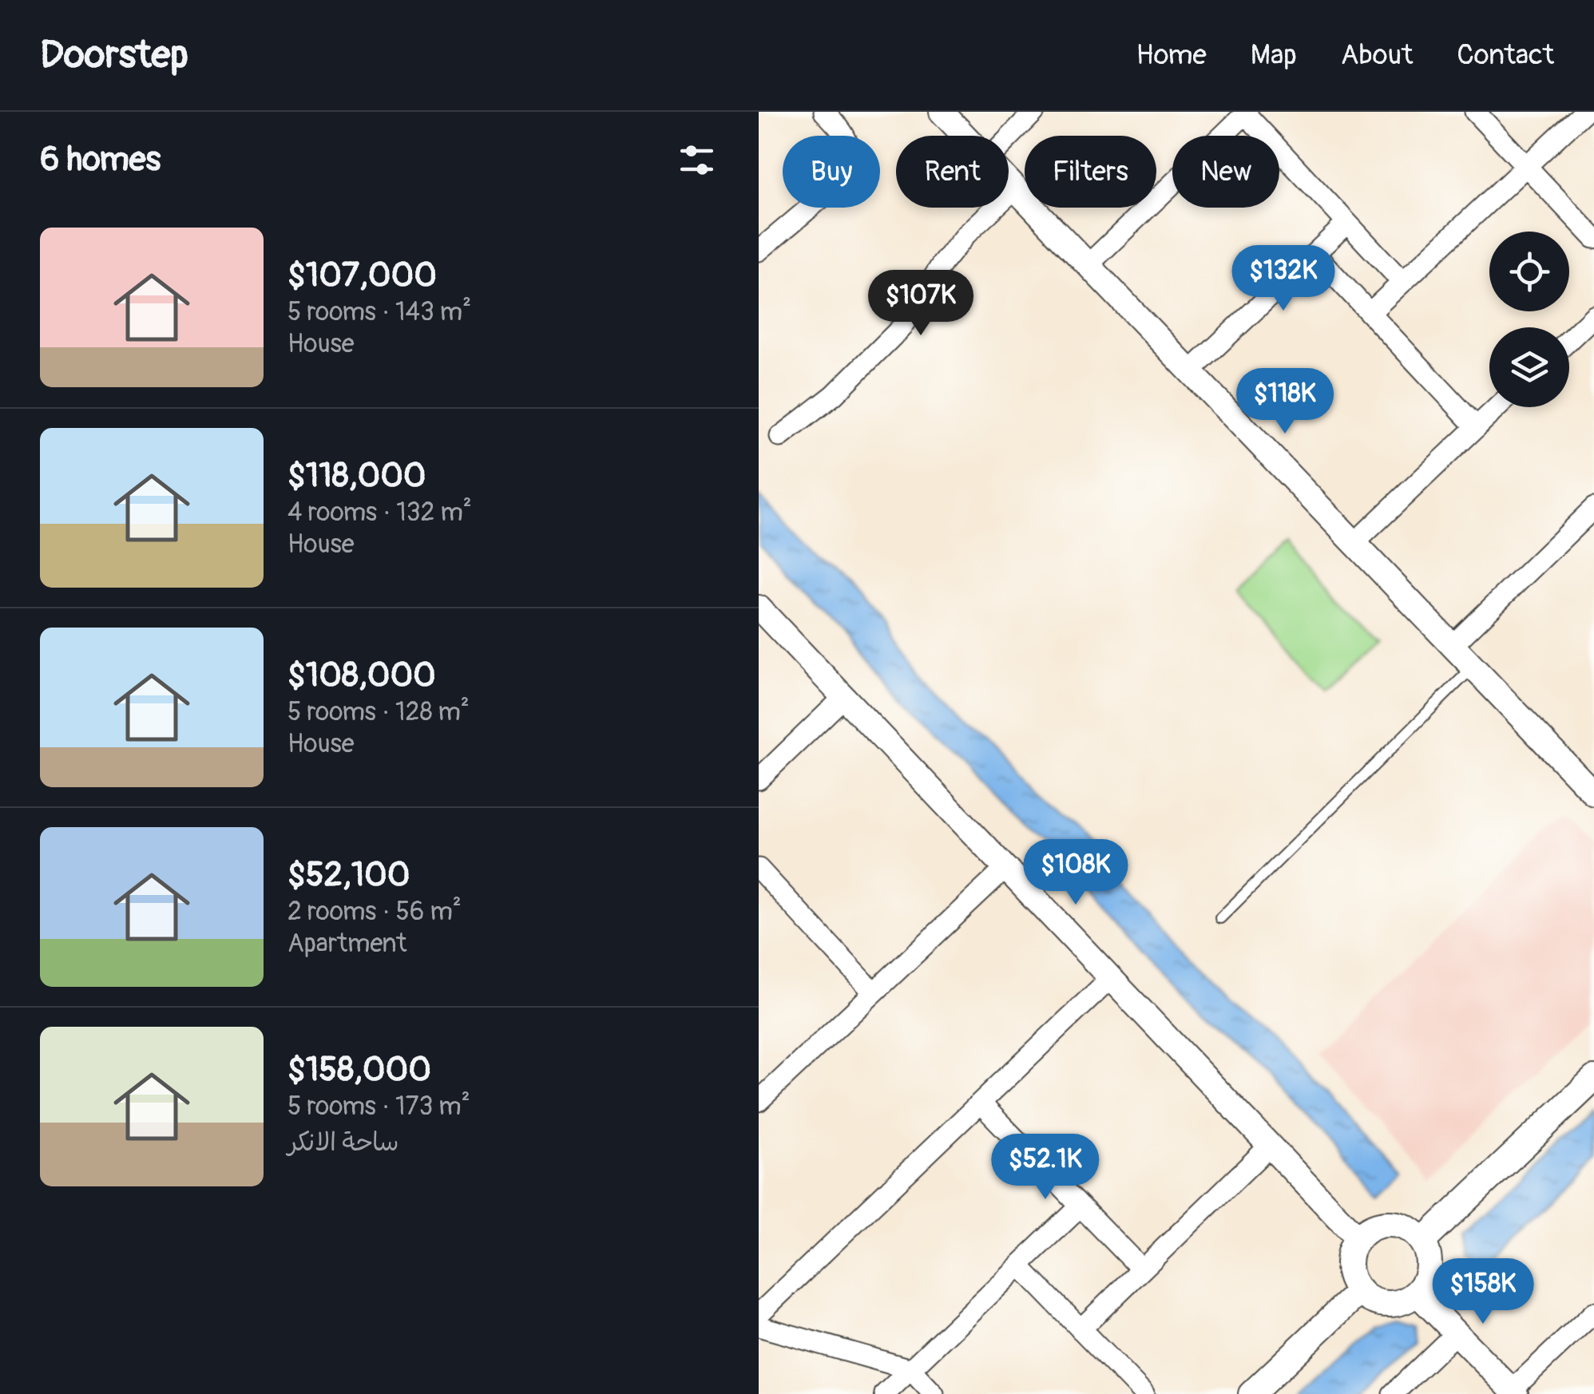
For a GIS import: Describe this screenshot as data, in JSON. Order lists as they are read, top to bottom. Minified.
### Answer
{"page":{"header":"Doorstep","nav":["Home","Map","About","Contact"],"heading":"6 homes","chip":["Buy","Rent","Filters","New"],"list":[{"name":"$107,000","note":"5 rooms · 143 m² · House"},{"name":"$118,000","note":"4 rooms · 132 m² · House"},{"name":"$108,000","note":"5 rooms · 128 m² · House"},{"name":"$52,100","note":"2 rooms · 56 m² · Apartment"},{"name":"$158,000","note":"5 rooms · 173 m² · ساحة الانكر"}],"price":["$132K","$107K","$118K","$108K","$52.1K","$158K"]}}
